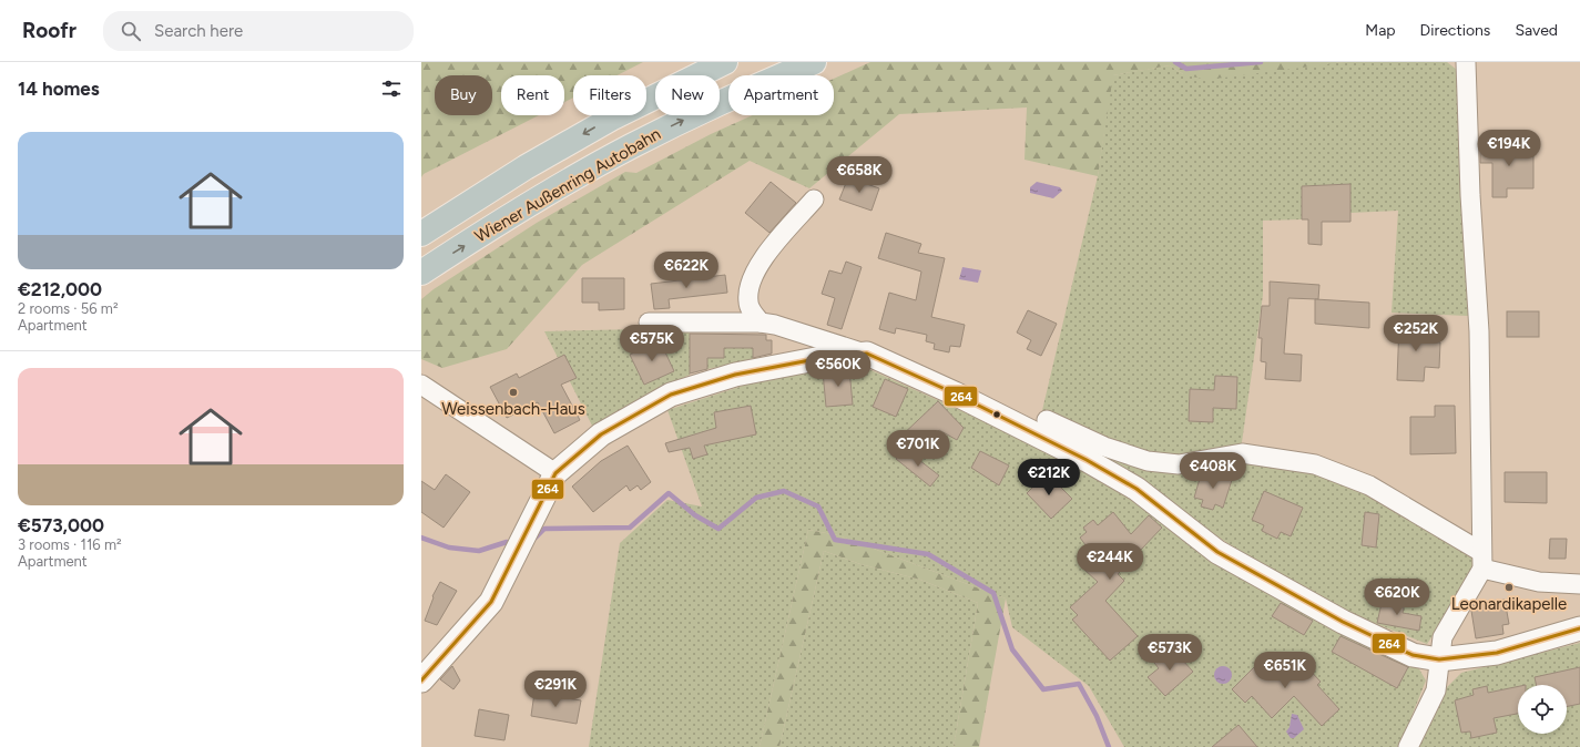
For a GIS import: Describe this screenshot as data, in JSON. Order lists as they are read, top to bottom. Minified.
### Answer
{"streets":{"highway":["Wiener Außenring Autobahn"]},"places":["Weissenbach-Haus","Leonardikapelle"],"lines":["transit line 264"],"page":{"header":"Roofr","search":"Search here","nav":["Map","Directions","Saved"],"heading":"14 homes","chip":["Buy","Rent","Filters","New","Apartment"],"list":[{"name":"€212,000","note":"2 rooms · 56 m² · Apartment"},{"name":"€573,000","note":"3 rooms · 116 m² · Apartment"}],"price":["€194K","€658K","€622K","€252K","€575K","€560K","€701K","€408K","€212K","€244K","€620K","€573K","€651K","€291K"]}}
